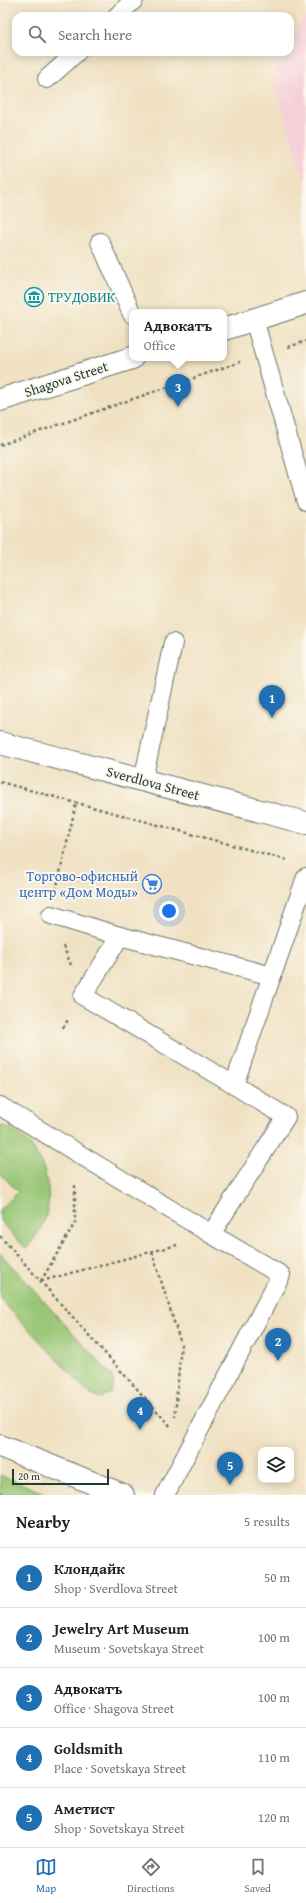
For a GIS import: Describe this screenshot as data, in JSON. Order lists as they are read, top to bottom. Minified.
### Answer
{"streets":{"street":["Shagova Street","Sverdlova Street"]},"places":{"museum":["ТРУДОВИК"],"supermarket":["Торгово-офисный центр «Дом Моды»"]},"scale_bar":"20 m","page":{"search":"Search here","popup":["Адвокатъ","Office"],"pins":["3","1","2","4","5"],"scale":"20 m","heading":["Nearby","5 results"],"list":[{"mark":"1","name":"Клондайк","note":"Shop · Sverdlova Street","value":"50 m"},{"mark":"2","name":"Jewelry Art Museum","note":"Museum · Sovetskaya Street","value":"100 m"},{"mark":"3","name":"Адвокатъ","note":"Office · Shagova Street","value":"100 m"},{"mark":"4","name":"Goldsmith","note":"Place · Sovetskaya Street","value":"110 m"},{"mark":"5","name":"Аметист","note":"Shop · Sovetskaya Street","value":"120 m"}],"nav":["Map","Directions","Saved"]}}
